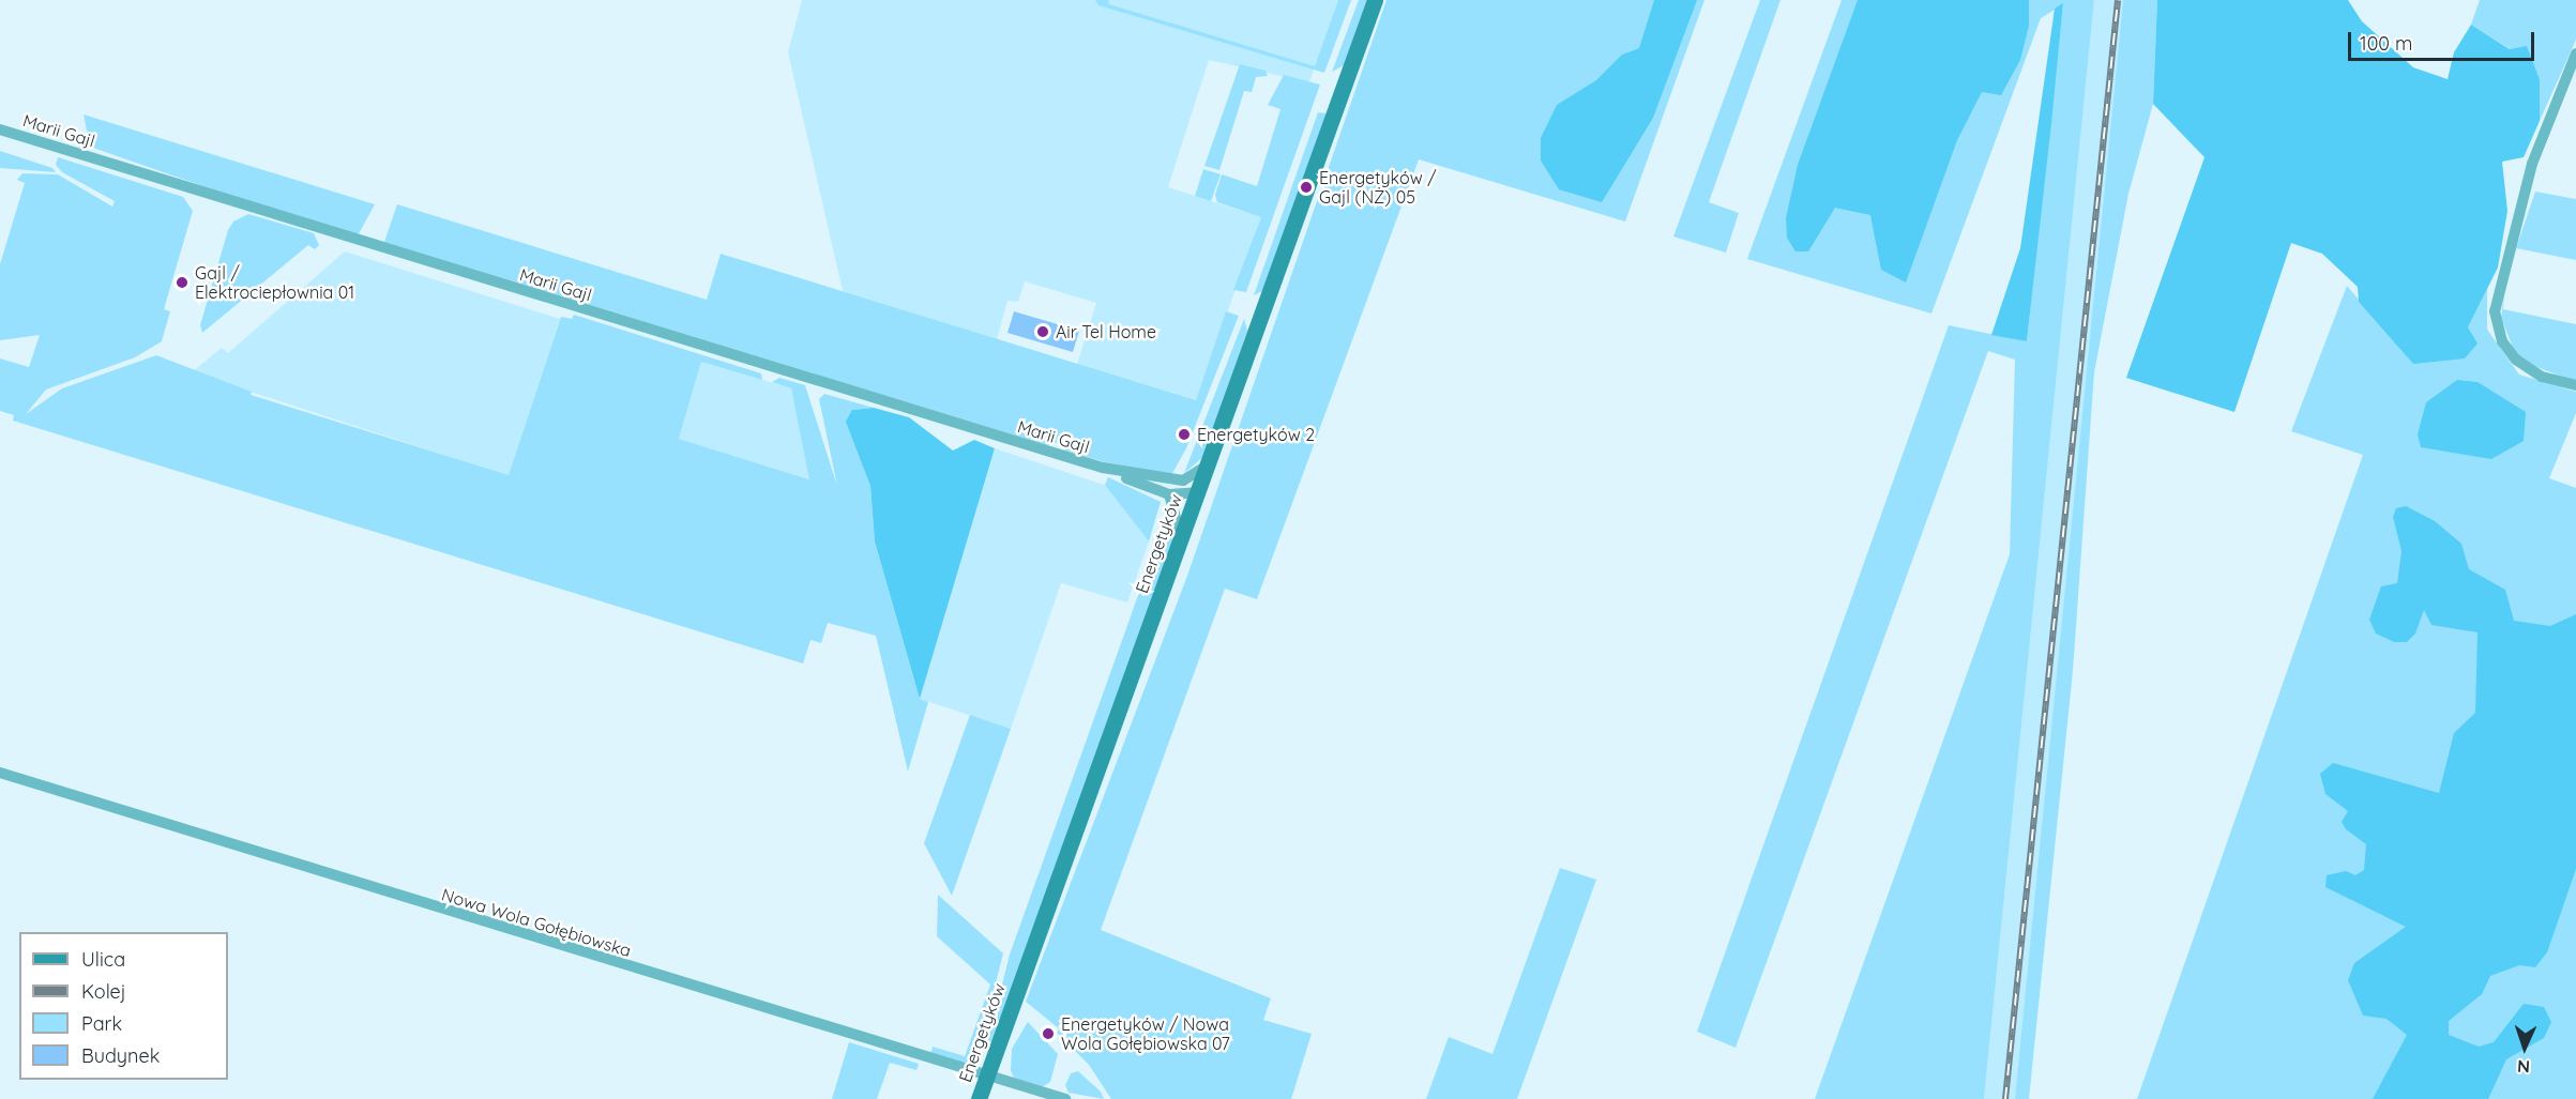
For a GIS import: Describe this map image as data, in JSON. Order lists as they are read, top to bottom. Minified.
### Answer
{"streets":{"main road":["Energetyków"],"street":["Marii Gajl","Nowa Wola Gołębiowska"]},"crossings":[["Marii Gajl","Energetyków"],["Energetyków","Nowa Wola Gołębiowska"]],"places":["Energetyków / Gajl (NŻ) 05","Gajl / Elektrociepłownia 01","Air Tel Home","Energetyków 2","Energetyków / Nowa Wola Gołębiowska 07"],"legend":["Ulica","Kolej","Park","Budynek"],"scale_bar":"100 m","north":"bottom"}
